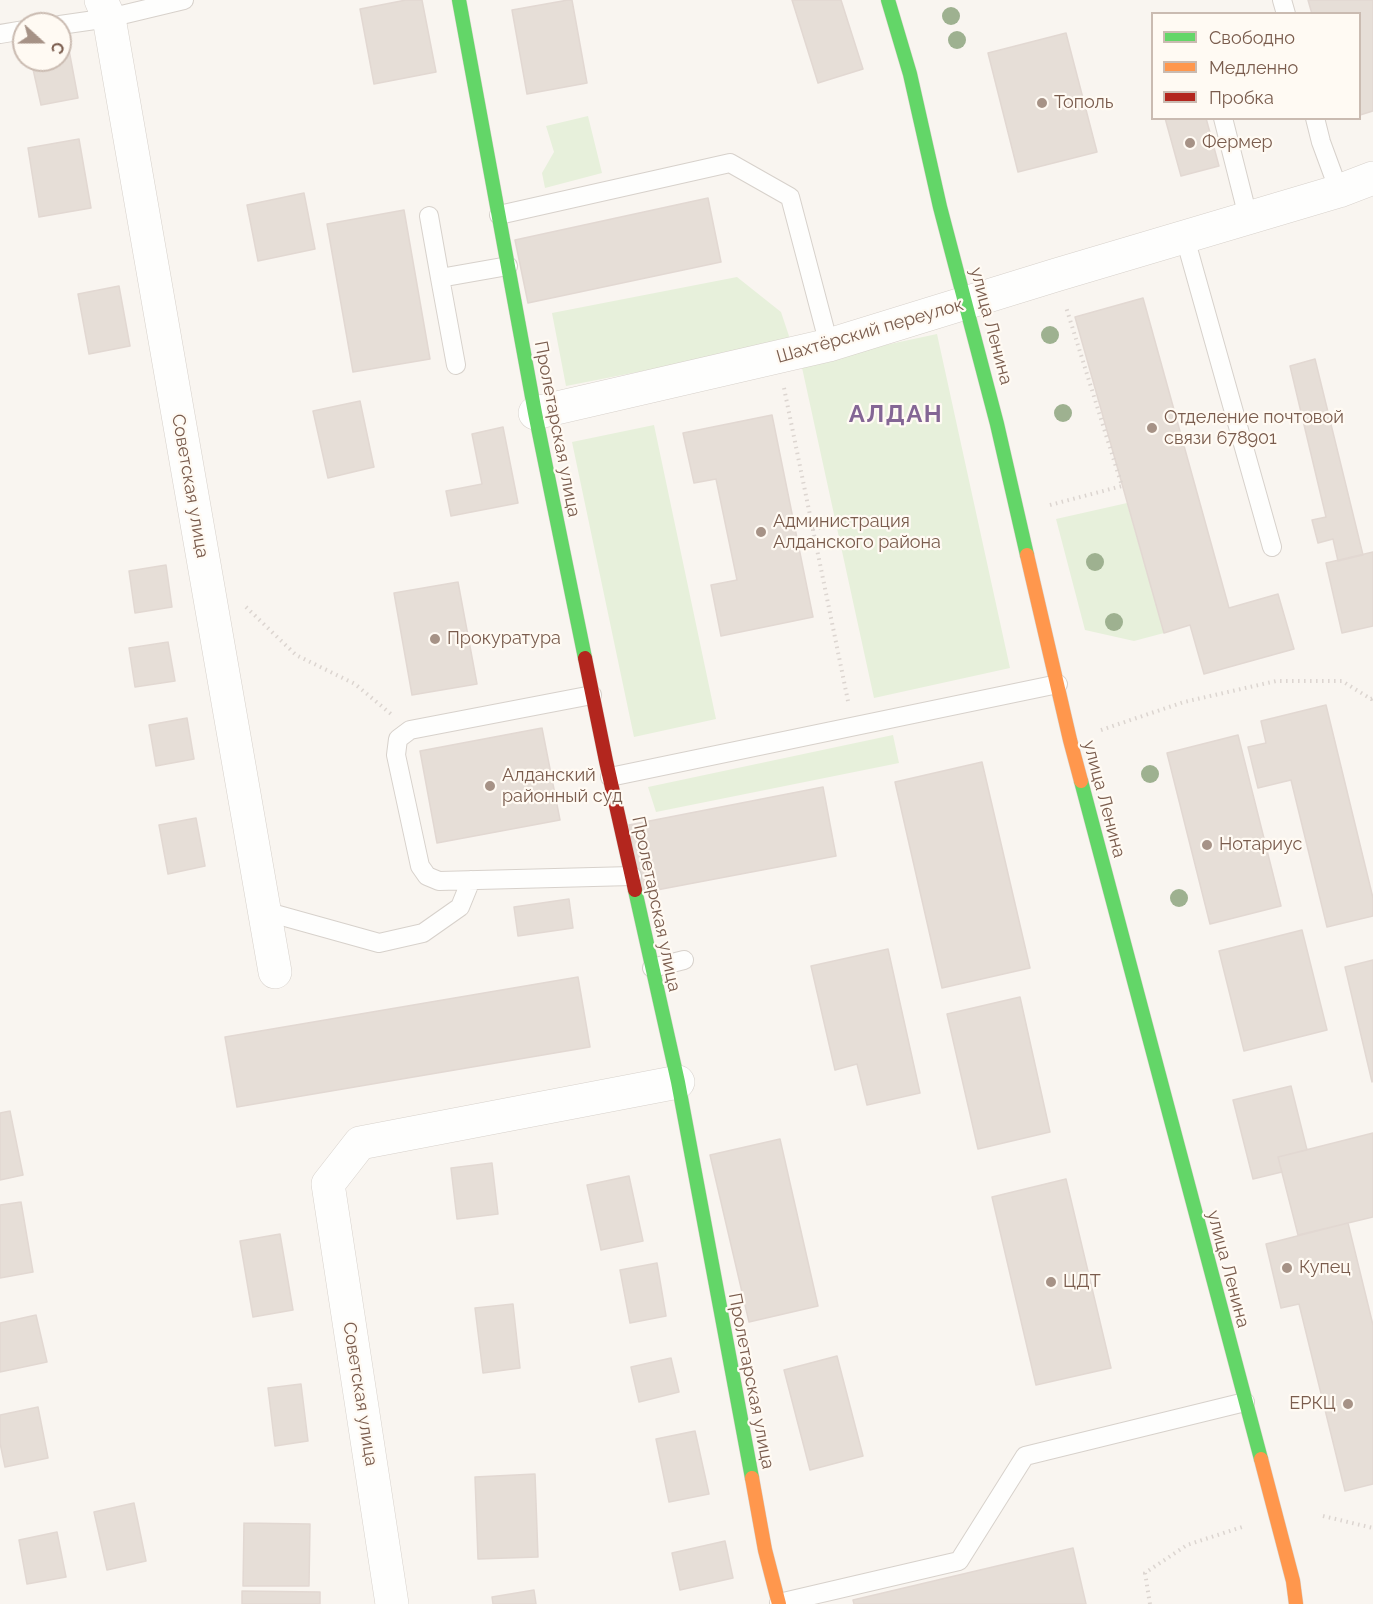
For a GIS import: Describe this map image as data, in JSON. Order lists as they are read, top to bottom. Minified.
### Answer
{"streets":{"main road":["улица Ленина","Пролетарская улица"],"street":["Шахтёрский переулок","Советская улица"]},"crossings":[["улица Ленина","Шахтёрский переулок"],["Шахтёрский переулок","Пролетарская улица"],["Пролетарская улица","Советская улица"]],"districts":["АЛДАН"],"places":["Тополь","Фермер","Отделение почтовой связи 678901","Администрация Алданского района","Прокуратура","Алданский районный суд","Нотариус","Купец","ЦДТ","ЕРКЦ"],"legend":["Свободно","Медленно","Пробка"],"north":"right"}
